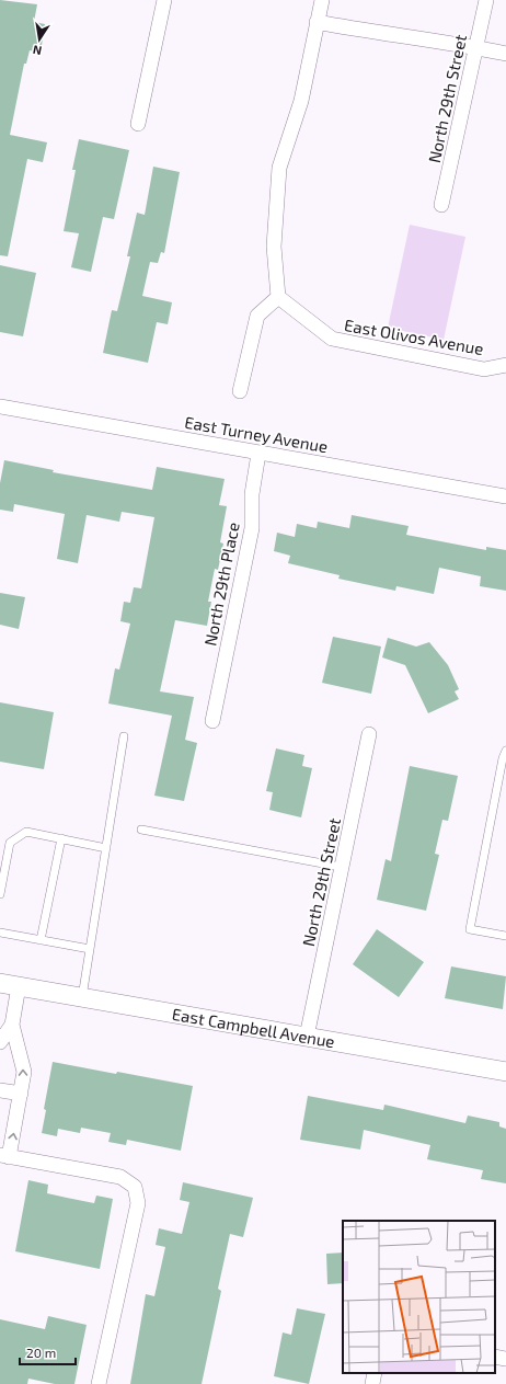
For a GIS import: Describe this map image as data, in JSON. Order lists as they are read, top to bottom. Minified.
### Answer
{"streets":{"street":["North 29th Street","East Olivos Avenue","East Turney Avenue","North 29th Place","East Campbell Avenue"]},"crossings":[["North 29th Street","East Campbell Avenue"],["East Turney Avenue","North 29th Place"]],"scale_bar":"20 m","north":"bottom"}
